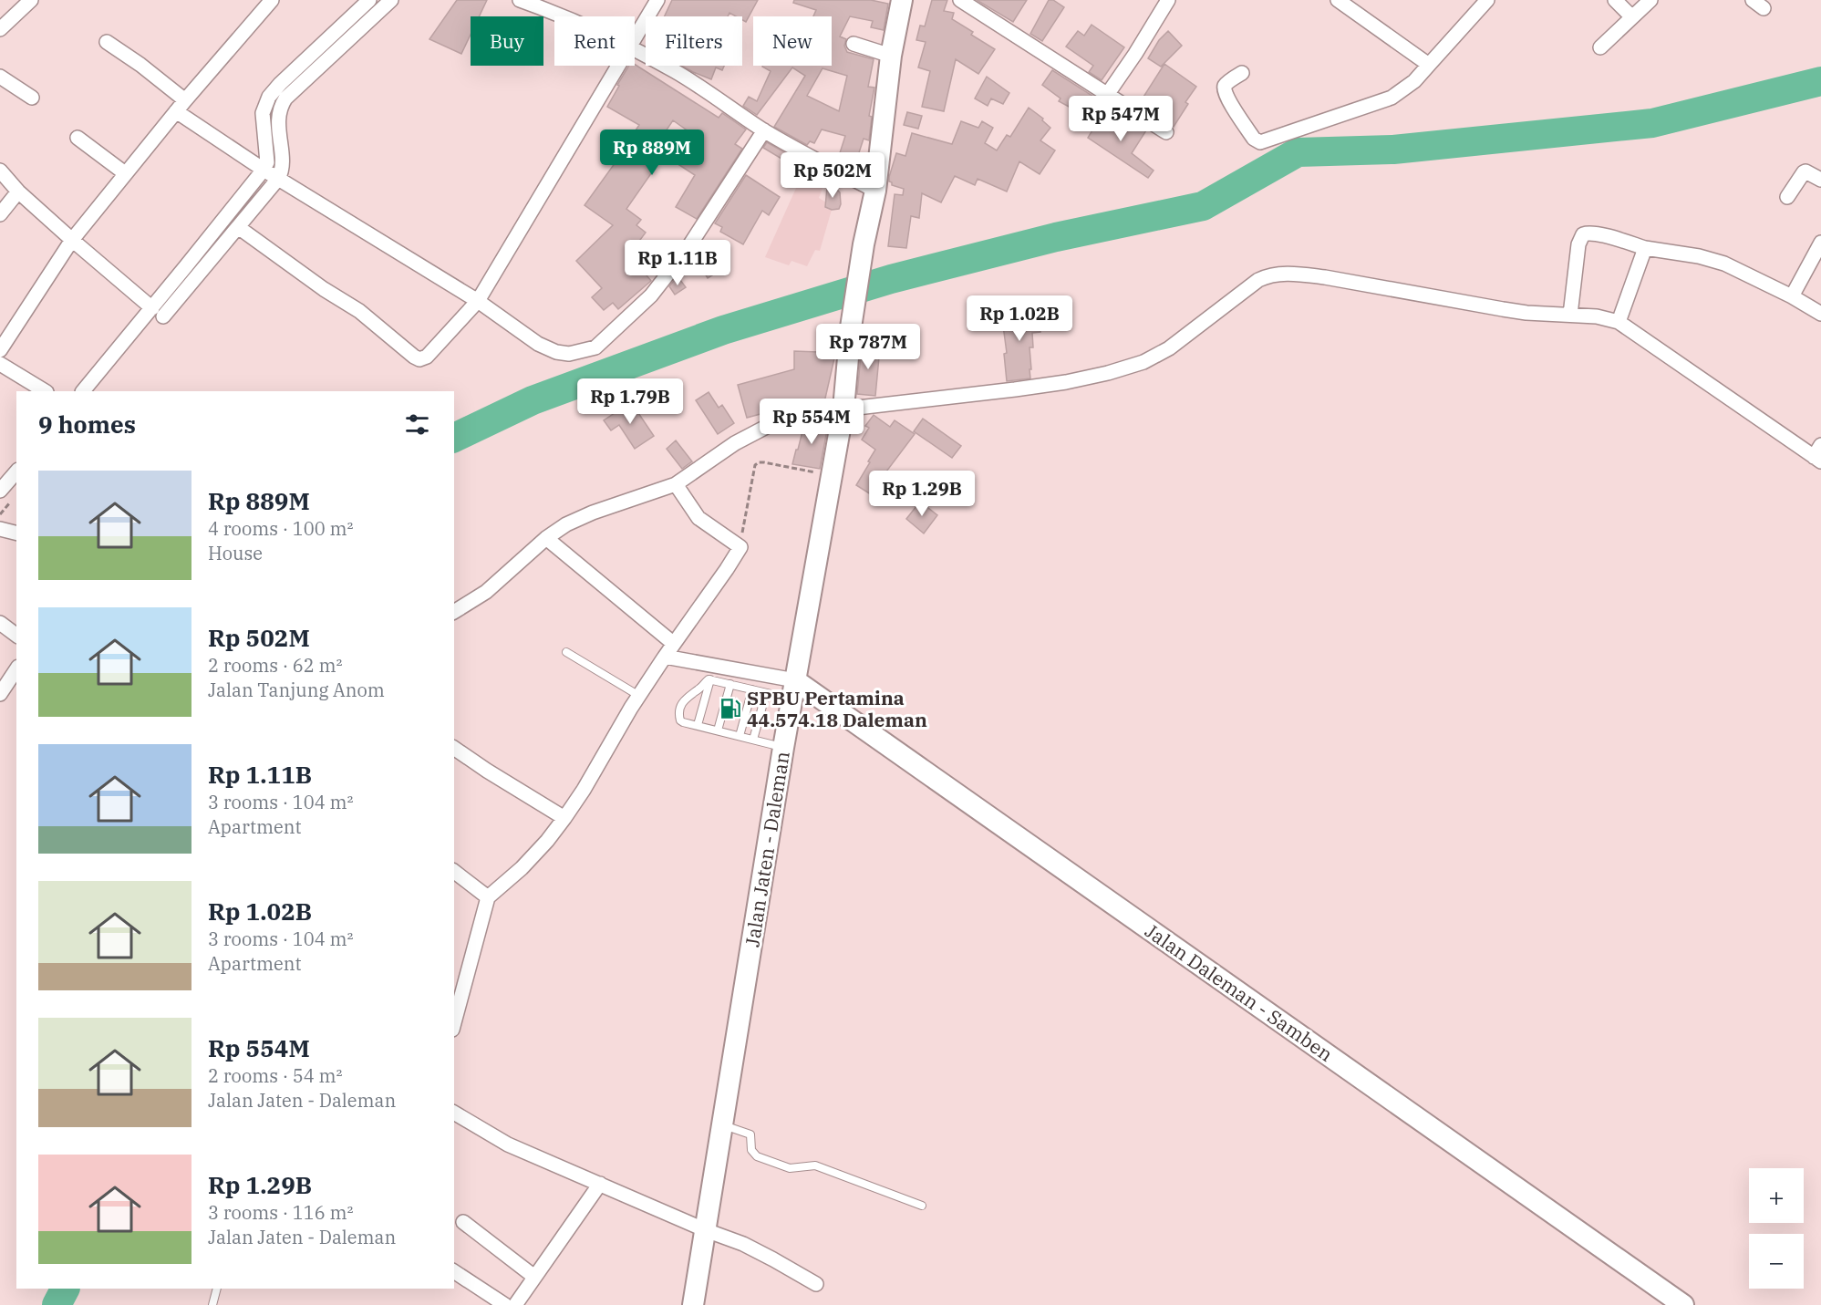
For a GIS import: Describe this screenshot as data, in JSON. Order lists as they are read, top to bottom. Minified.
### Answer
{"streets":{"main road":["Jalan Jaten - Daleman","Jalan Daleman - Samben"]},"crossings":[["Jalan Jaten - Daleman","Jalan Daleman - Samben"]],"places":{"fuel station":["SPBU Pertamina 44.574.18 Daleman"]},"page":{"chip":["Buy","Rent","Filters","New"],"price":["Rp 547M","Rp 889M","Rp 502M","Rp 1.11B","Rp 1.02B","Rp 787M","Rp 1.79B","Rp 554M","Rp 1.29B"],"heading":"9 homes","list":[{"name":"Rp 889M","note":"4 rooms · 100 m² · House"},{"name":"Rp 502M","note":"2 rooms · 62 m² · Jalan Tanjung Anom"},{"name":"Rp 1.11B","note":"3 rooms · 104 m² · Apartment"},{"name":"Rp 1.02B","note":"3 rooms · 104 m² · Apartment"},{"name":"Rp 554M","note":"2 rooms · 54 m² · Jalan Jaten - Daleman"},{"name":"Rp 1.29B","note":"3 rooms · 116 m² · Jalan Jaten - Daleman"}],"map_buttons":["+","−"]}}
